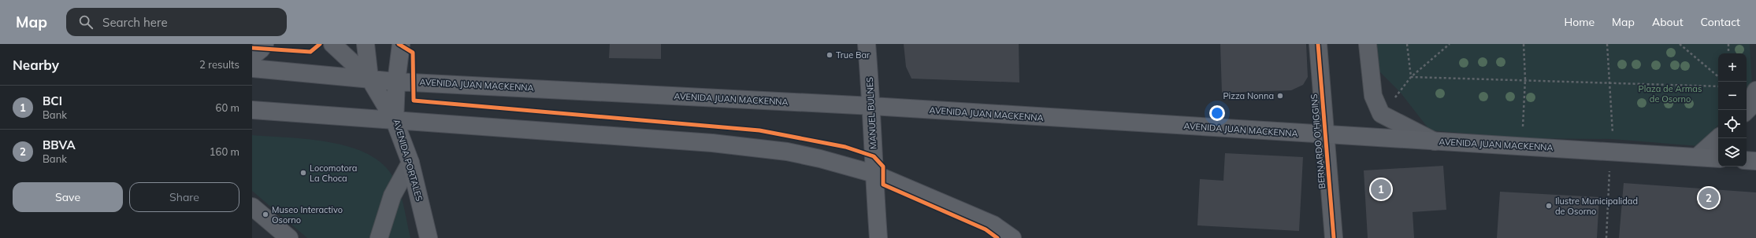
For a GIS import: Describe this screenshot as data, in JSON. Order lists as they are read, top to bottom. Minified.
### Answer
{"streets":{"main road":["AVENIDA JUAN MACKENNA","MANUEL BULNES","AVENIDA PORTALES"],"street":["BERNARDO O'HIGGINS"]},"crossings":[["AVENIDA JUAN MACKENNA","MANUEL BULNES"],["AVENIDA JUAN MACKENNA","BERNARDO O'HIGGINS"],["AVENIDA JUAN MACKENNA","AVENIDA PORTALES"]],"parks":["Plaza de Armas de Osorno"],"places":["True Bar","Pizza Nonna","Locomotora La Choca","Ilustre Municipalidad de Osorno","Museo Interactivo Osorno"],"page":{"header":"Map","search":"Search here","nav":["Home","Map","About","Contact"],"heading":["Nearby","2 results"],"map_buttons":["+","−"],"list":[{"mark":"1","name":"BCI","note":"Bank","value":"60 m"},{"mark":"2","name":"BBVA","note":"Bank","value":"160 m"}],"buttons":["Save","Share"],"pins":["1","2"]}}
